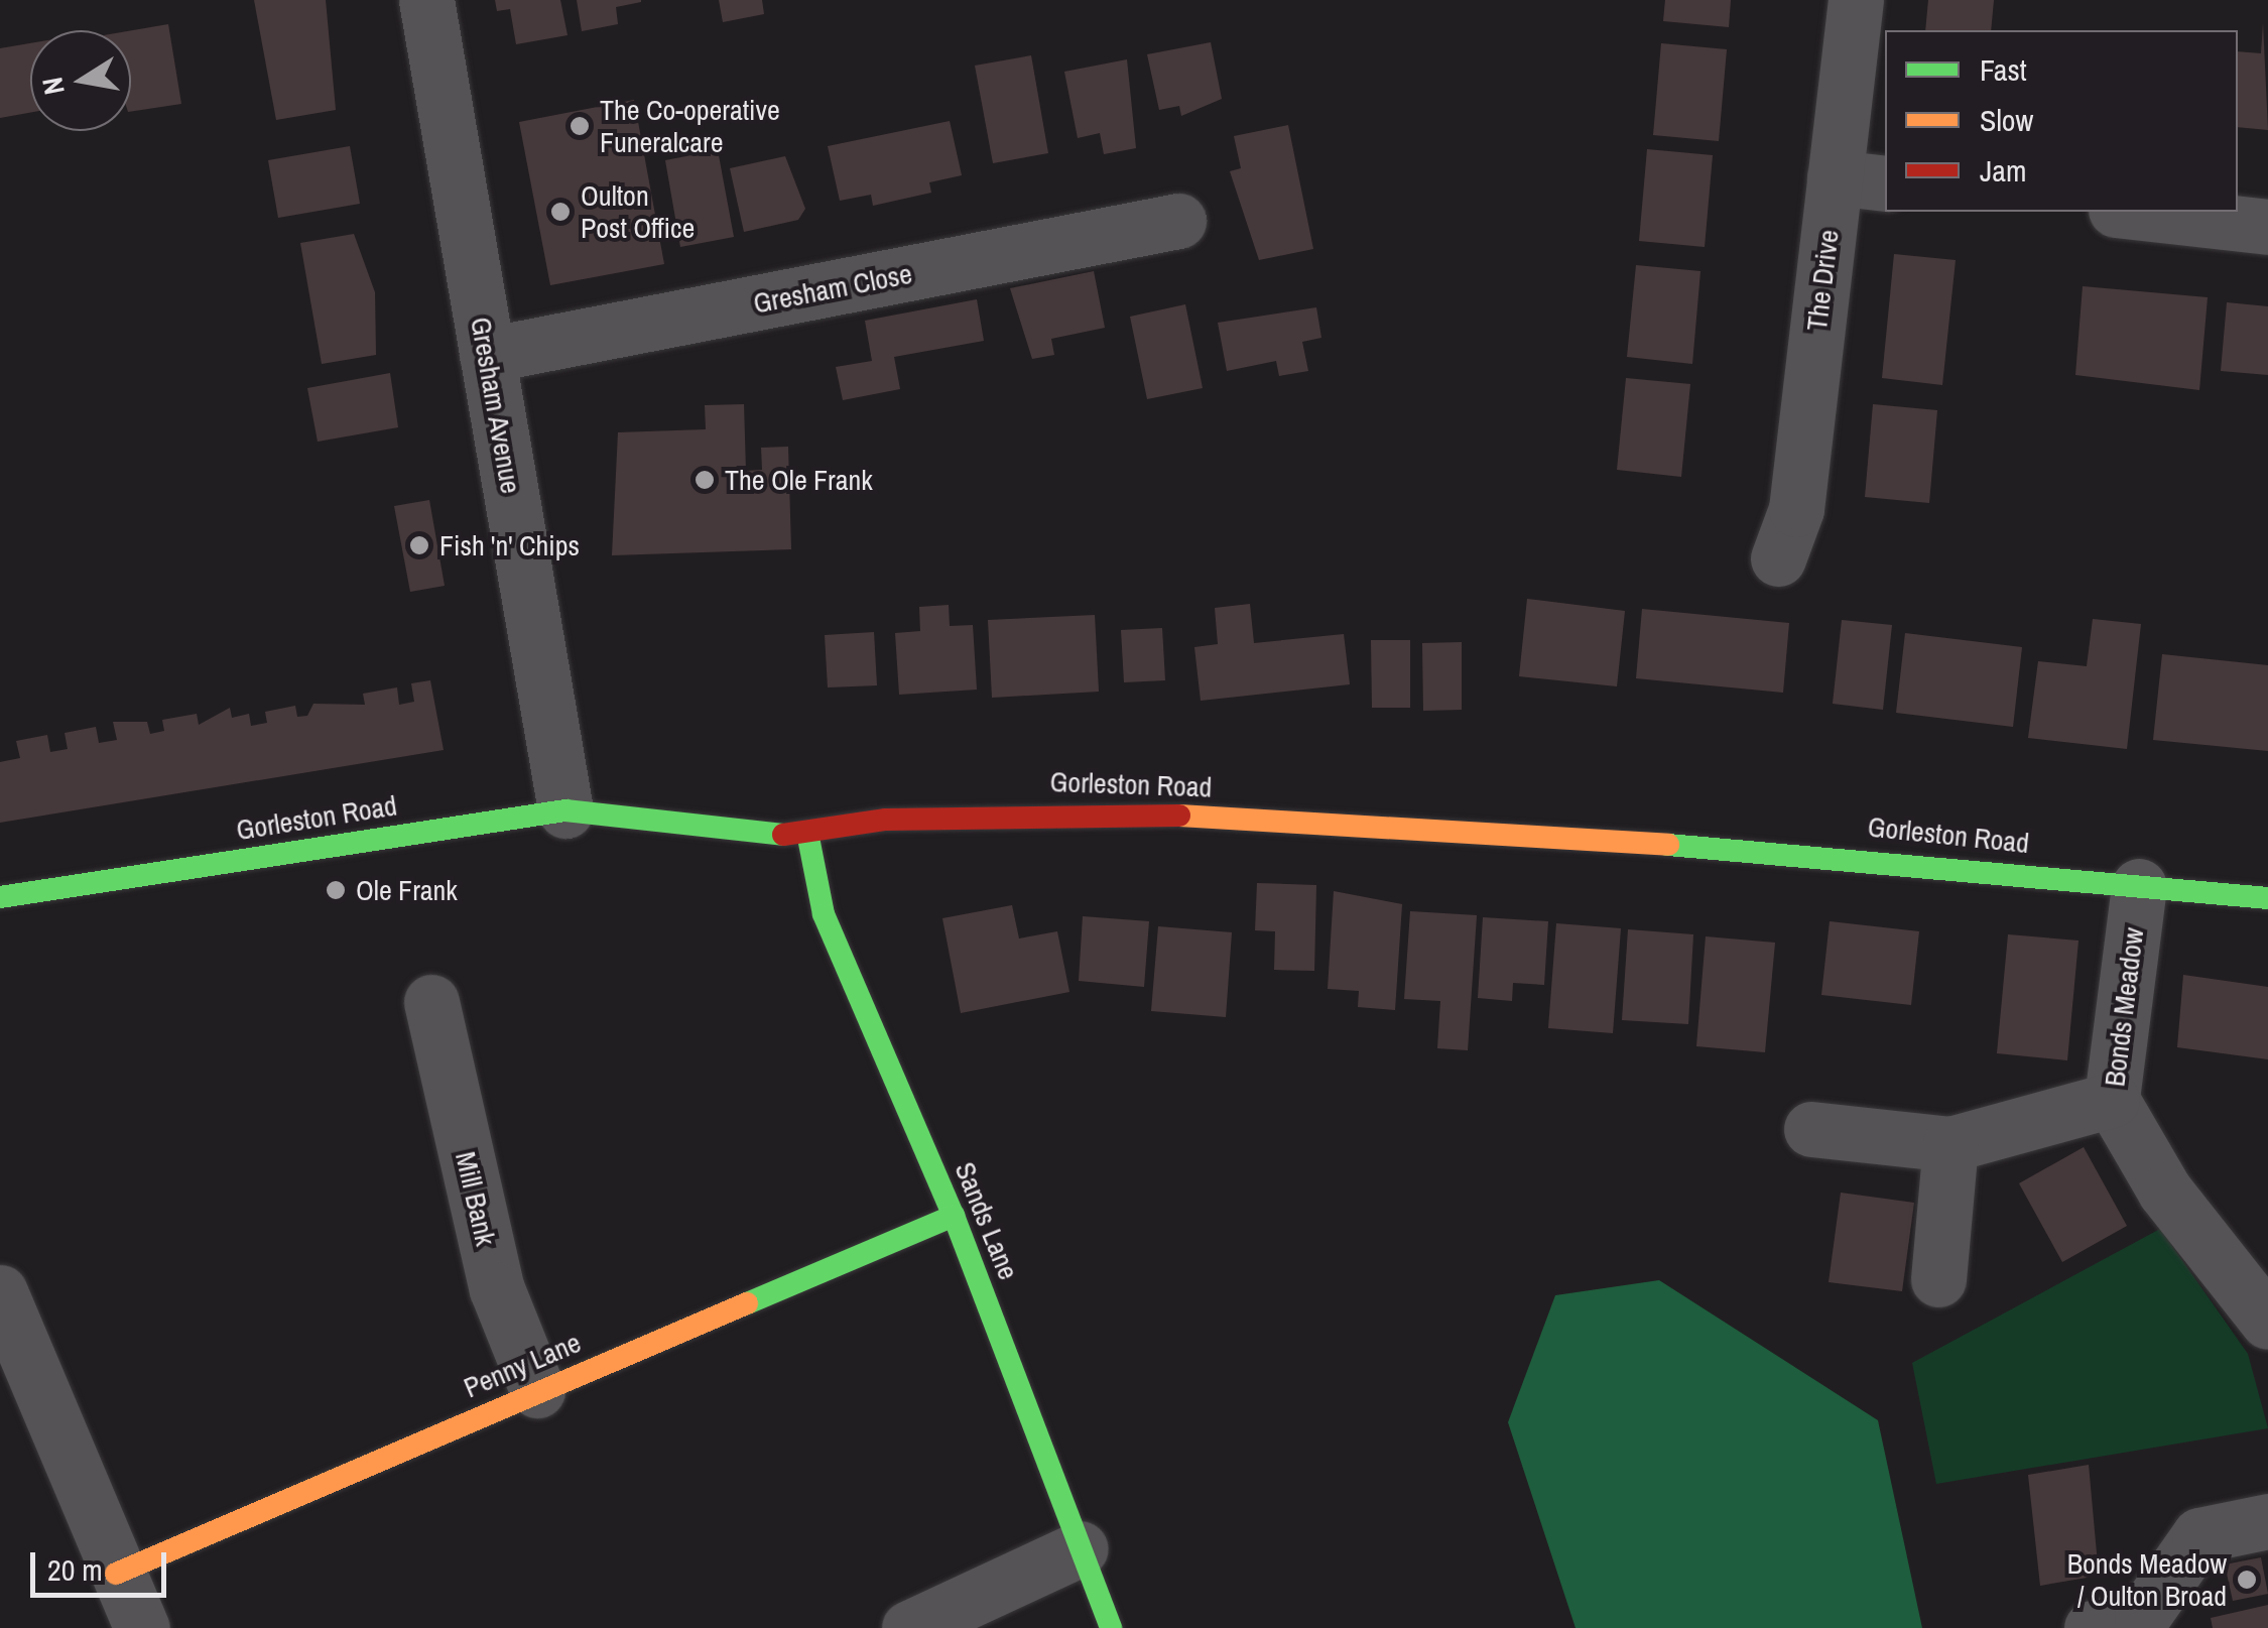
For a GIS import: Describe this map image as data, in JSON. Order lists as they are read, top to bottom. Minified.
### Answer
{"streets":{"main road":["Gorleston Road","Sands Lane","Penny Lane"],"street":["The Drive","Gresham Close","Gresham Avenue","Bonds Meadow","Mill Bank"]},"crossings":[["Gresham Close","Gresham Avenue"],["Gresham Avenue","Gorleston Road"],["Gorleston Road","Bonds Meadow"],["Gorleston Road","Sands Lane"],["Mill Bank","Penny Lane"],["Sands Lane","Penny Lane"]],"places":["The Co-operative Funeralcare","Oulton Post Office","The Ole Frank","Fish 'n' Chips","Ole Frank","Bonds Meadow / Oulton Broad"],"legend":["Fast","Slow","Jam"],"scale_bar":"20 m","north":"left"}
